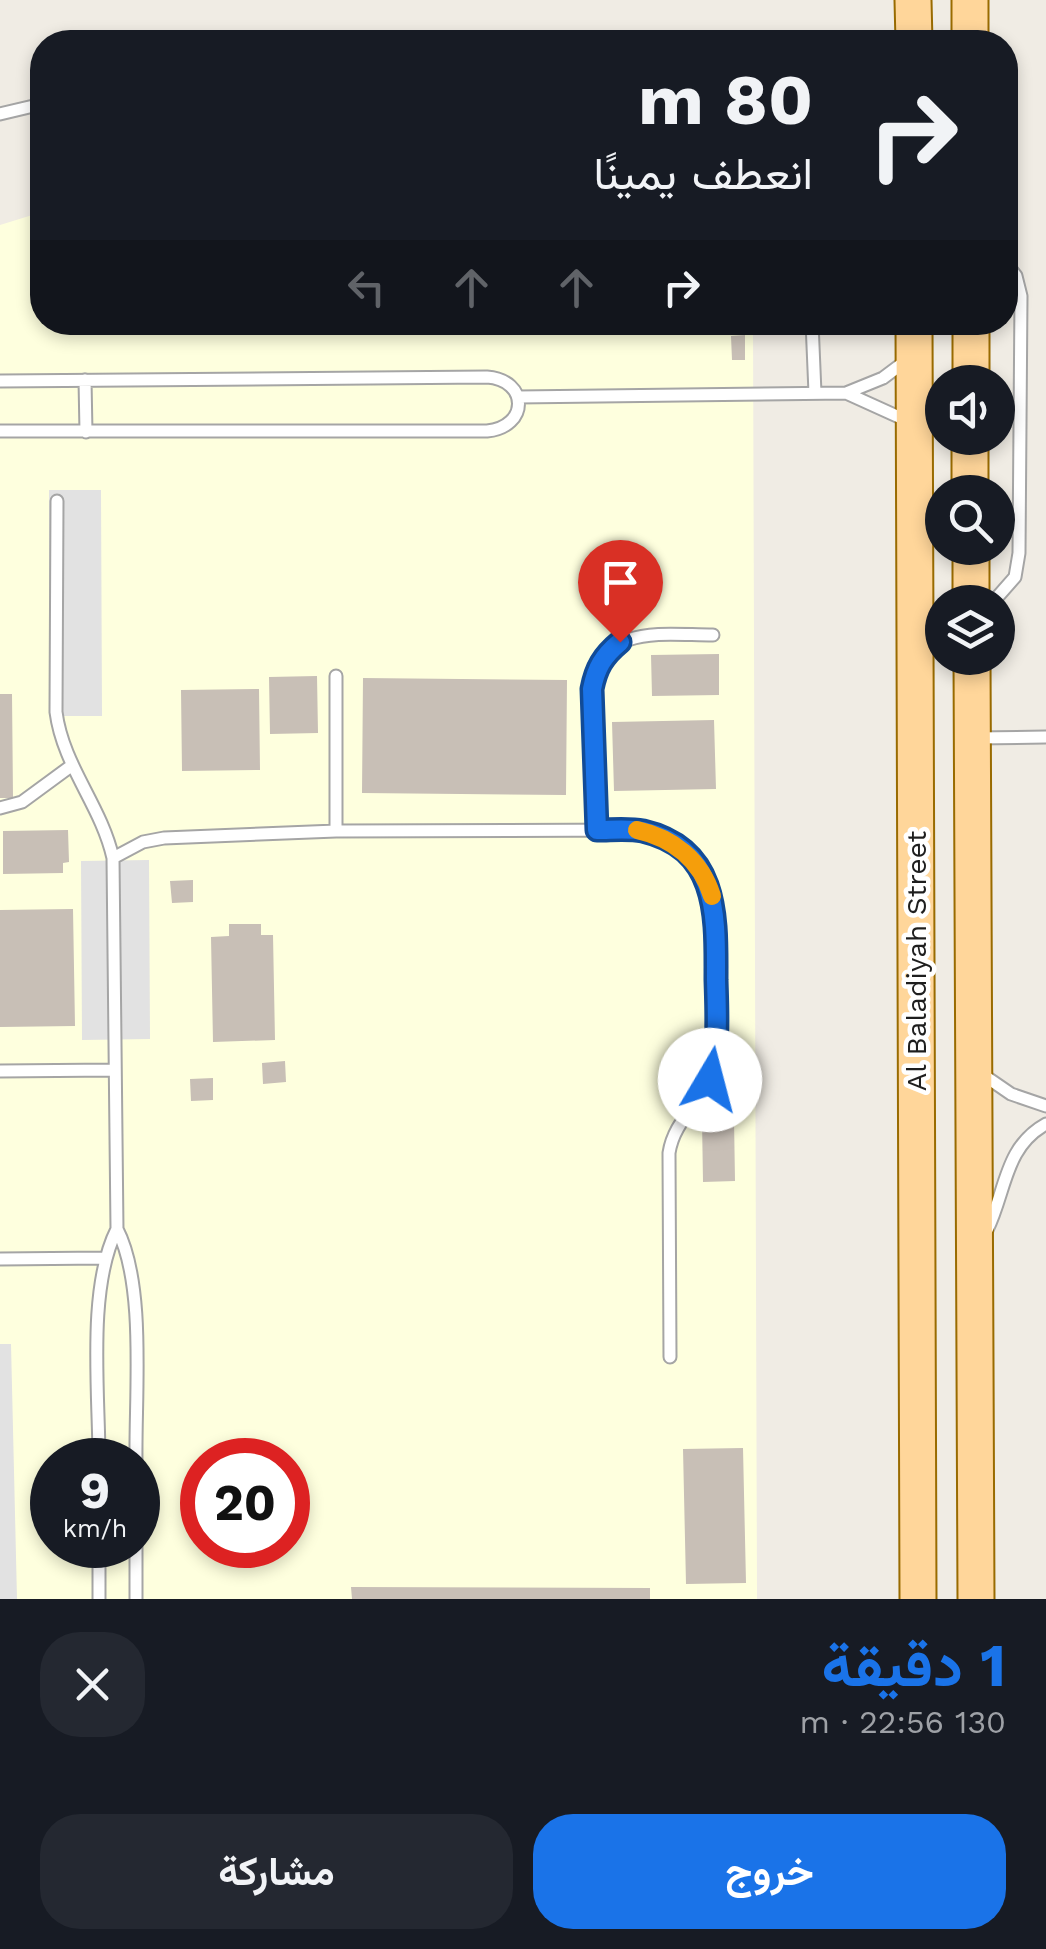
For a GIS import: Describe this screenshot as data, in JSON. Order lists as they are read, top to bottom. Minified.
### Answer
{"streets":{"main road":["Al Baladiyah Street"]},"page":{"turn":["80 m","انعطف يمينًا"],"speed":"9 km/h","limit":"20","heading":["1 دقيقة","130 m · 22:56"],"buttons":["خروج","مشاركة"]}}
